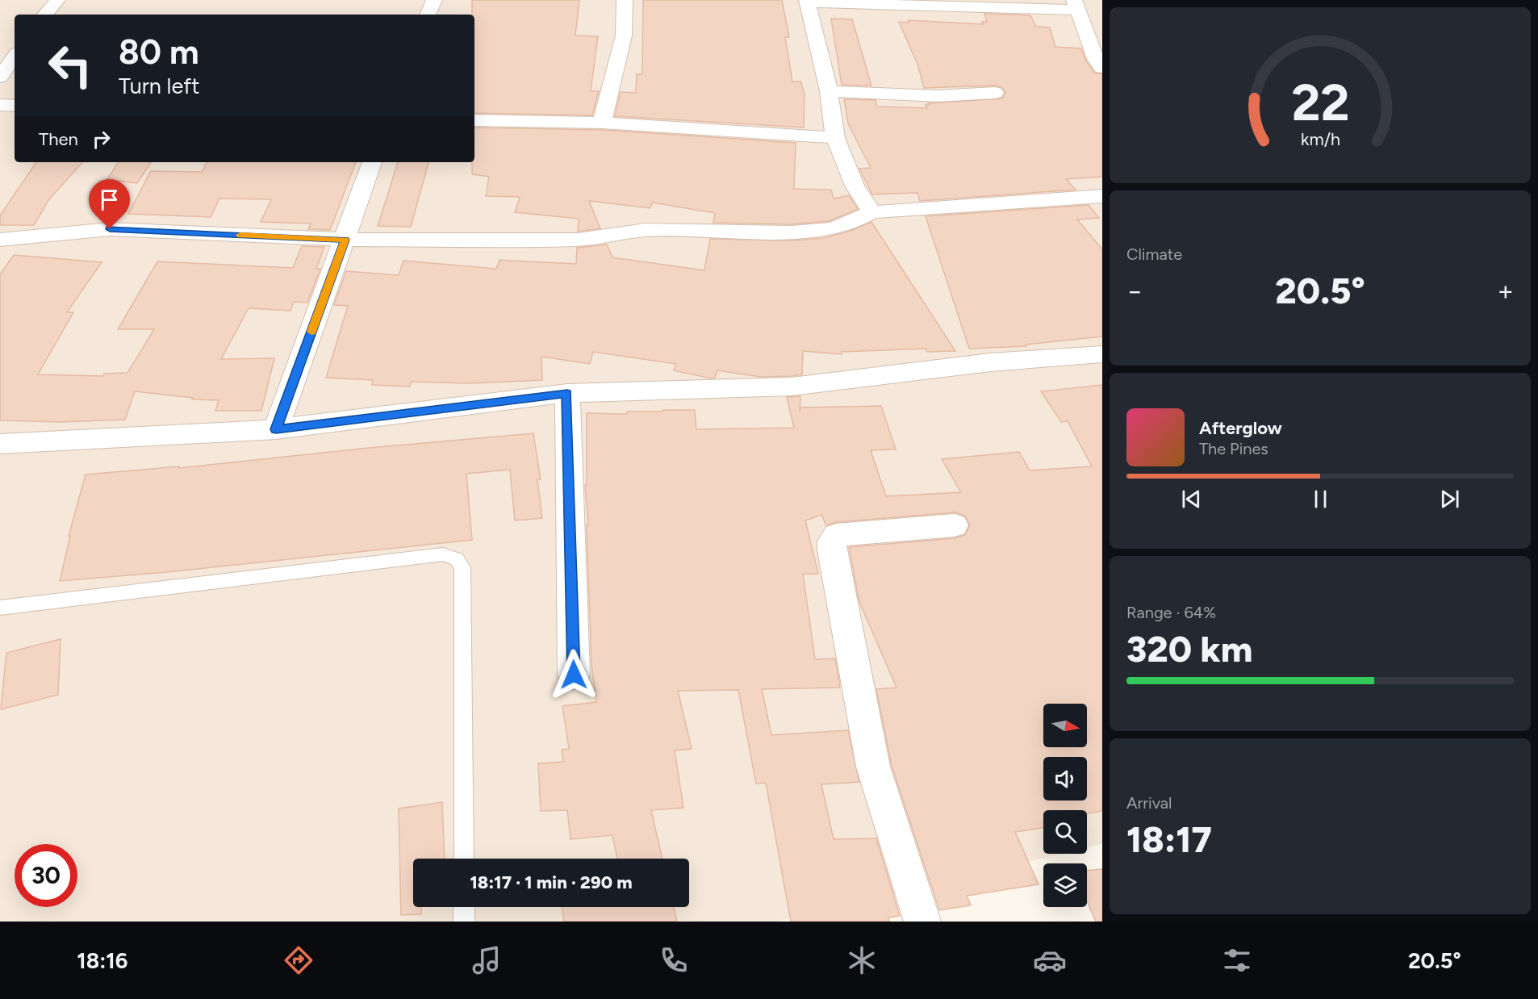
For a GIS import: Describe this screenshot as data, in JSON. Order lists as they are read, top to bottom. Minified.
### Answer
{"north":"right","page":{"turn":["80 m","Turn left"],"then":"Then","tile":["Climate",["Range · 64%","320 km"],["Arrival","18:17"]],"heat":["−","20.5°","+"],"song":["Afterglow","The Pines"],"limit":"30","trip":"18:17 · 1 min · 290 m","tabs":["18:16","20.5°"],"gauge":["22","km/h"]}}
